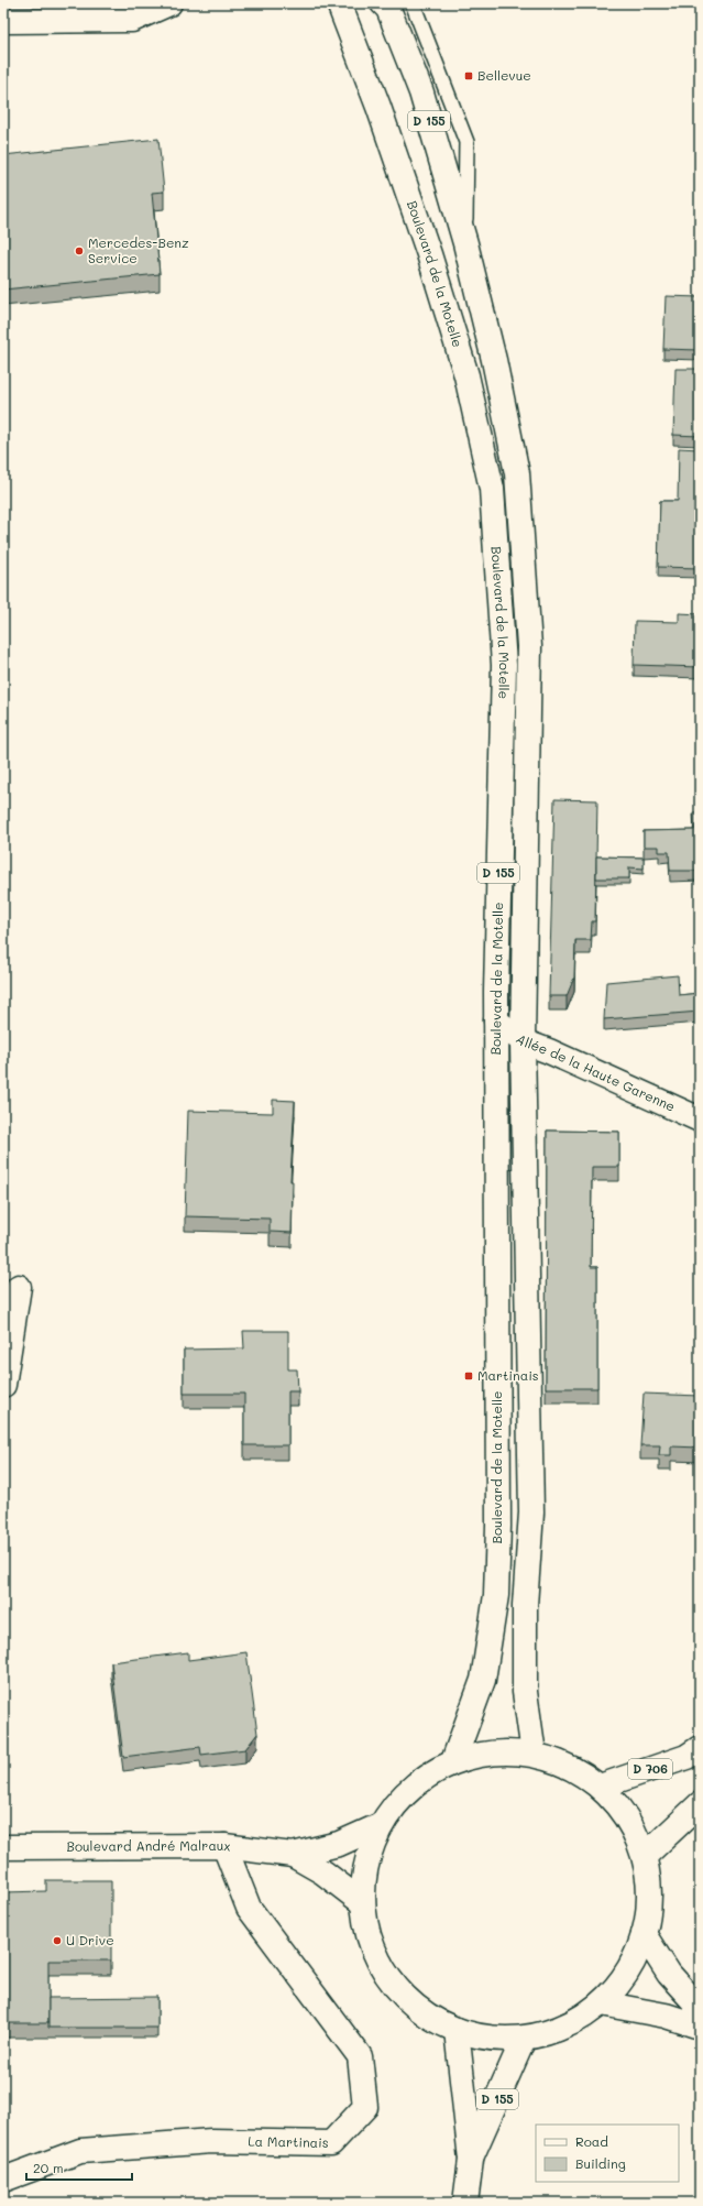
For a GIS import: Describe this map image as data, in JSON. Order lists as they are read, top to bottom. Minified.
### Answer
{"streets":{"main road":["D 155","Boulevard de la Motelle","Allée de la Haute Garenne","D 706","Boulevard André Malraux","La Martinais"]},"crossings":[["Boulevard de la Motelle","Allée de la Haute Garenne"],["Boulevard André Malraux","La Martinais"]],"places":{"transit":["Bellevue","Martinais"],"other":["Mercedes-Benz Service","U Drive"]},"legend":["Road","Building"],"scale_bar":"20 m"}
